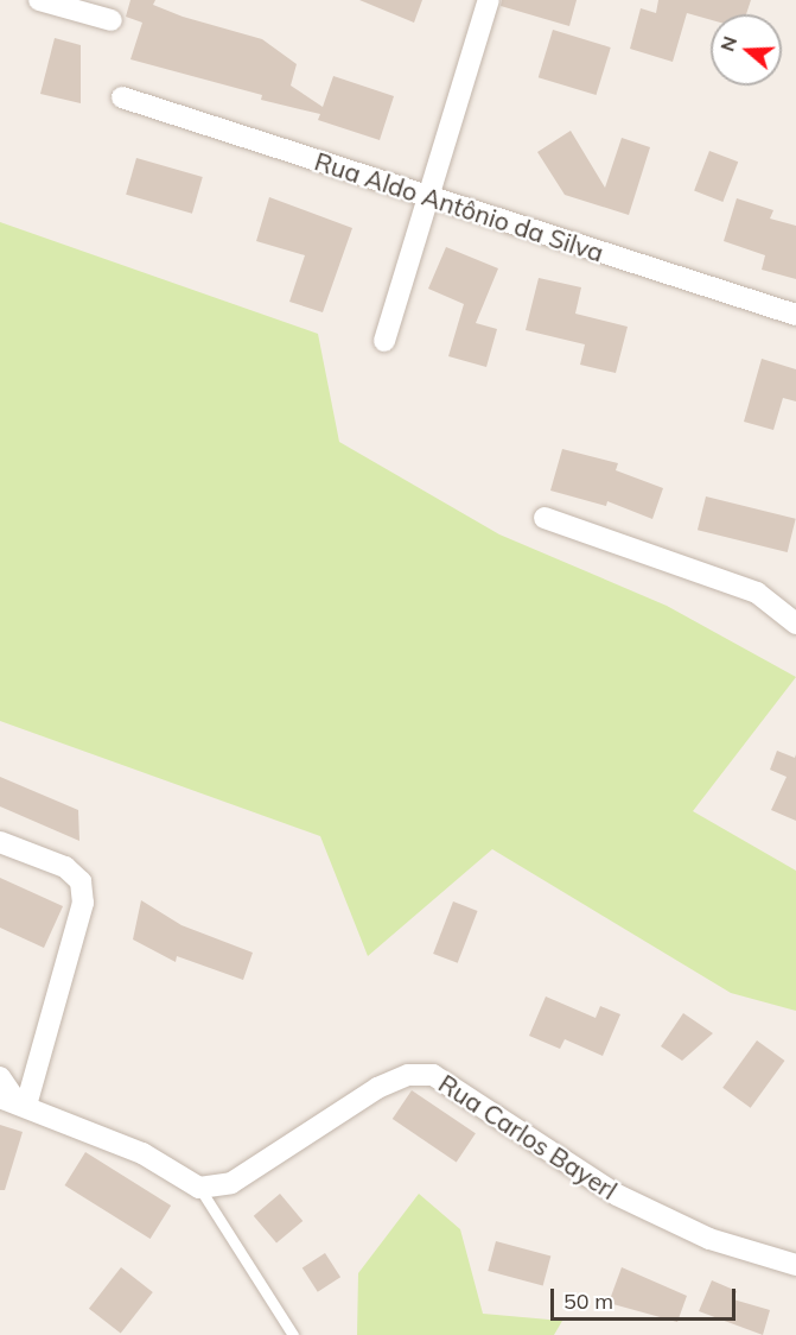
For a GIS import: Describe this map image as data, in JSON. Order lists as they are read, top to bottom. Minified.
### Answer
{"streets":{"street":["Rua Aldo Antônio da Silva","Rua Carlos Bayerl"]},"scale_bar":"50 m","north":"left"}
